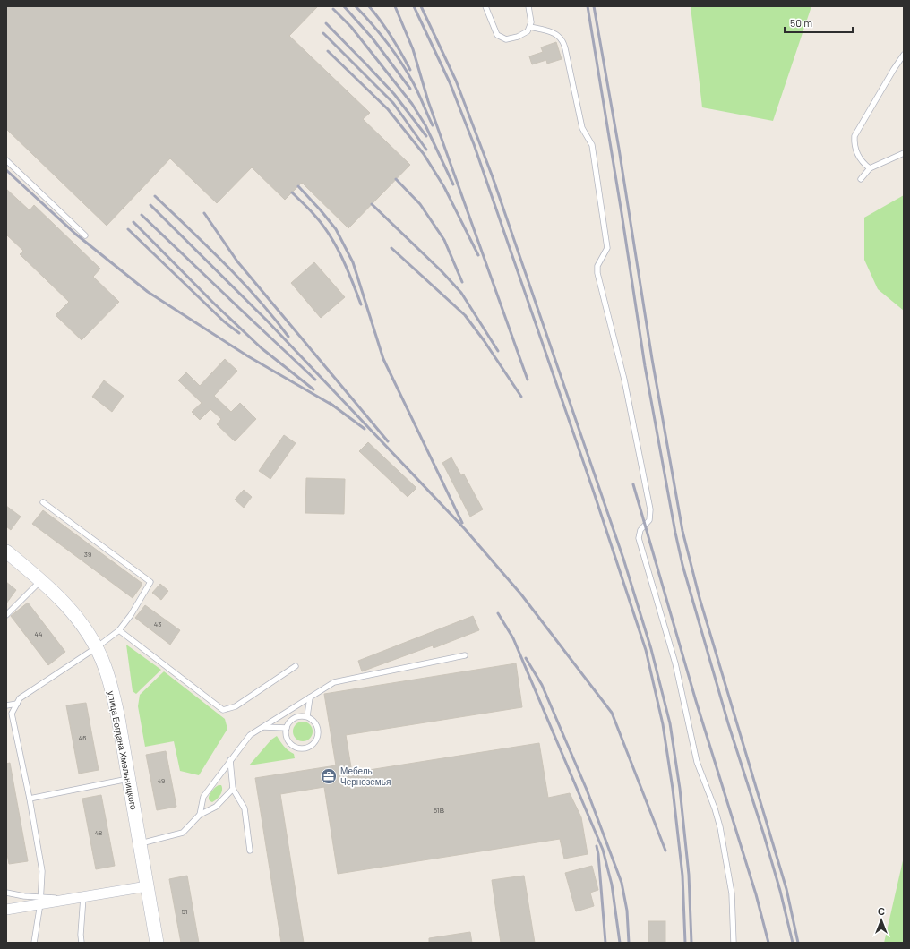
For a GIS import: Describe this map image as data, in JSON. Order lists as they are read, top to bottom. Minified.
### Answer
{"streets":{"main road":["улица Богдана Хмельницкого"]},"places":{"office":["Мебель Черноземья"]},"house_numbers":["39","43","44","46","49","51В","48","51"],"scale_bar":"50 m","north":"top"}
